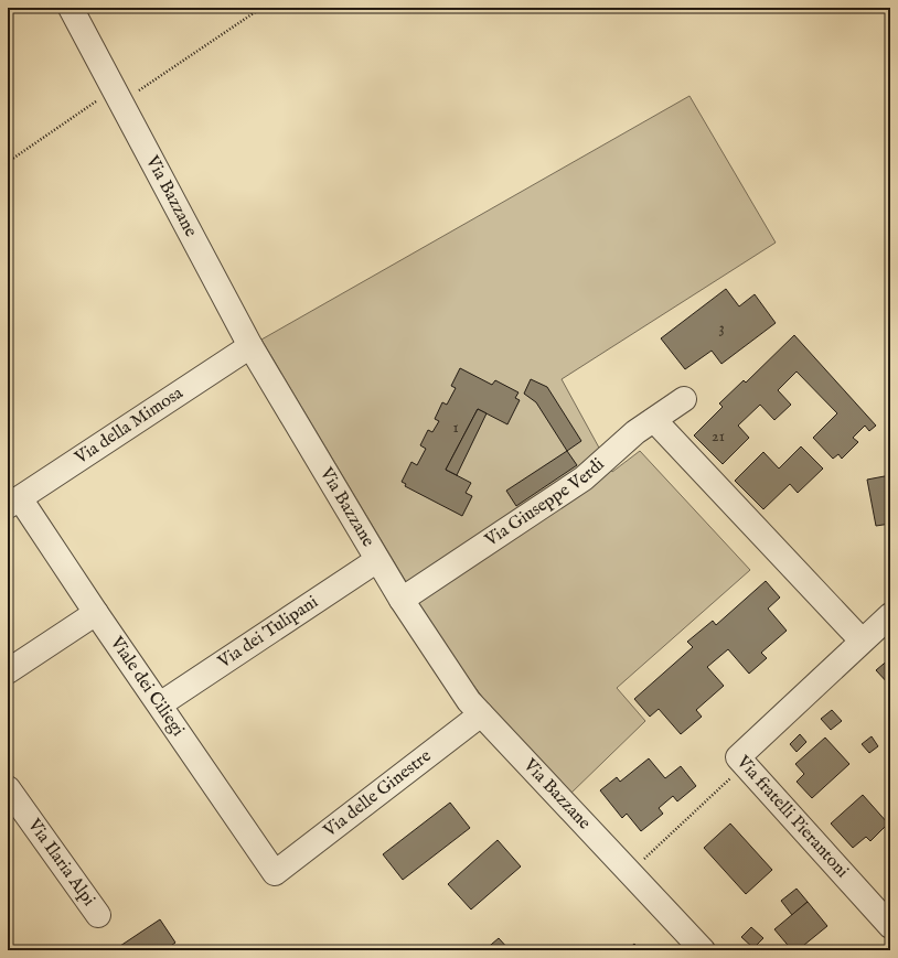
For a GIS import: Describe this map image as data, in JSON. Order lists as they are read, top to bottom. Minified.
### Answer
{"streets":{"street":["Via Bazzane","Via della Mimosa","Via Giuseppe Verdi","Via dei Tulipani","Viale dei Ciliegi","Via delle Ginestre","Via fratelli Pierantoni","Via Ilaria Alpi"]},"crossings":[["Via Bazzane","Via della Mimosa"],["Via Bazzane","Via Giuseppe Verdi"],["Via Bazzane","Via dei Tulipani"],["Via Bazzane","Via delle Ginestre"],["Via della Mimosa","Viale dei Ciliegi"],["Via dei Tulipani","Viale dei Ciliegi"],["Viale dei Ciliegi","Via delle Ginestre"]],"house_numbers":["3","1","21"]}
